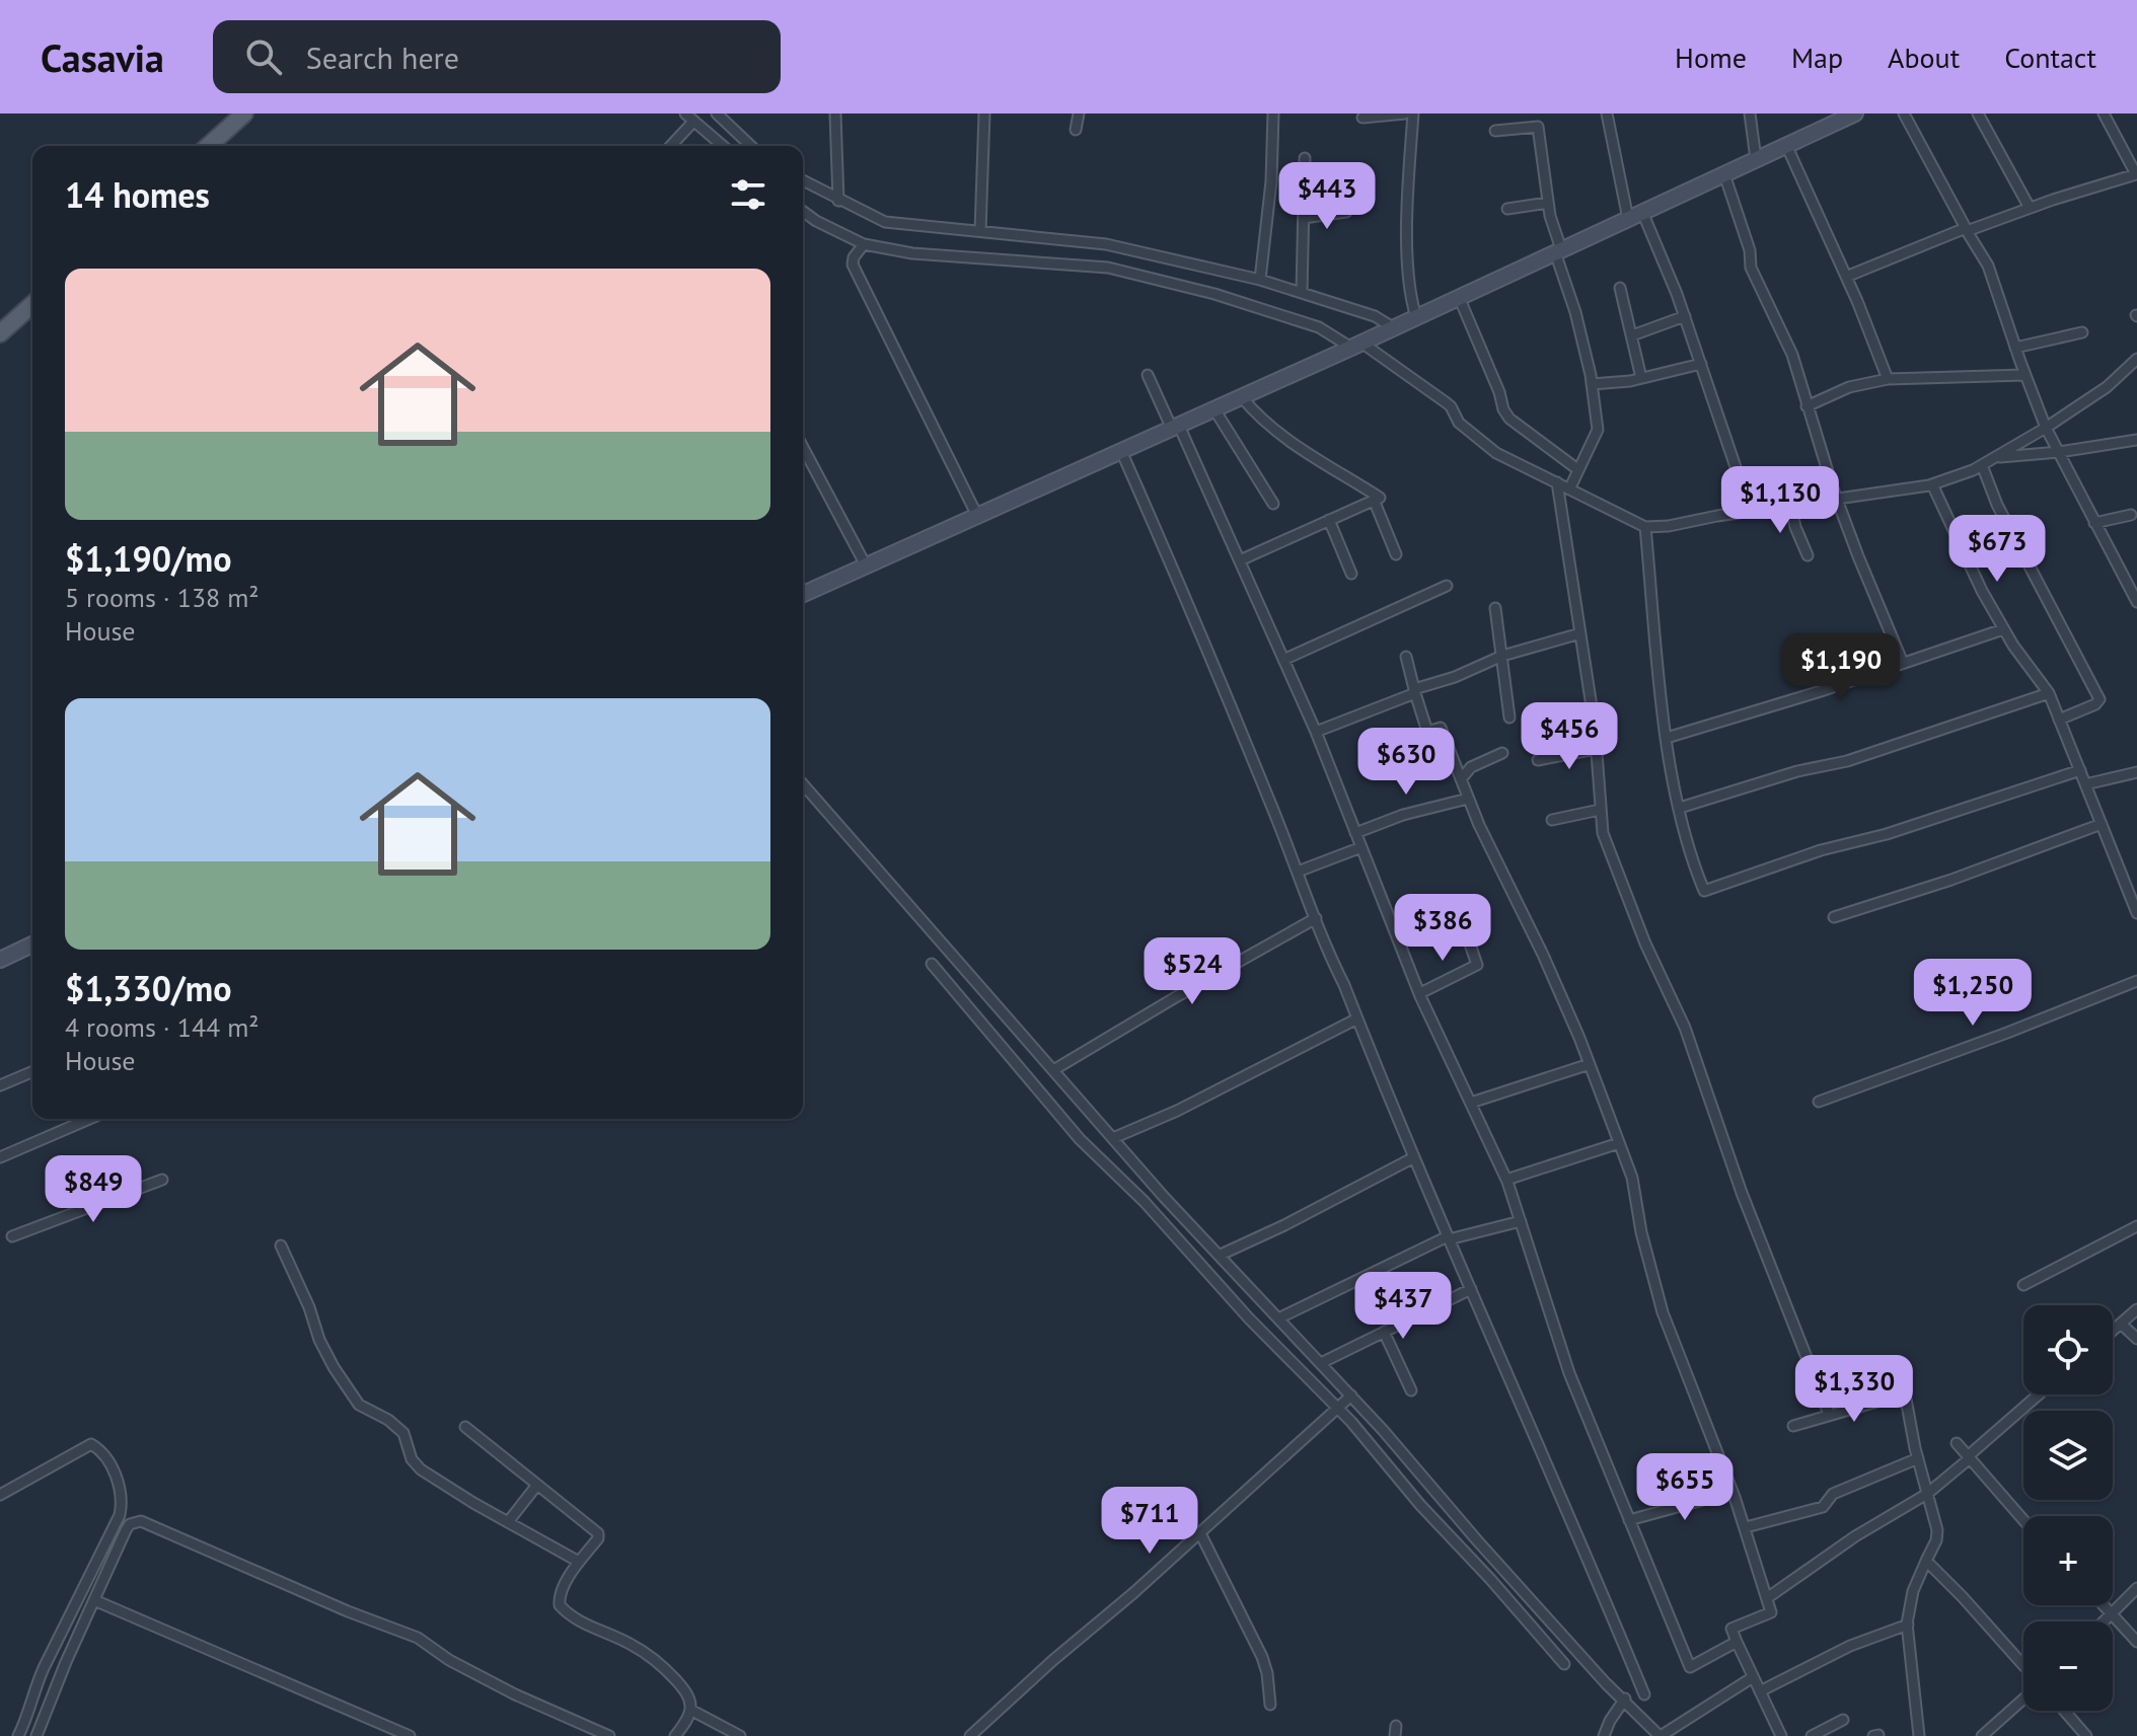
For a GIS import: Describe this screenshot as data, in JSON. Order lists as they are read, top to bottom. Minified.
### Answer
{"page":{"header":"Casavia","search":"Search here","nav":["Home","Map","About","Contact"],"heading":"14 homes","price":["$443","$1,130","$673","$1,190","$456","$630","$386","$524","$1,250","$849","$437","$1,330","$655","$711"],"list":[{"name":"$1,190/mo","note":"5 rooms · 138 m² · House"},{"name":"$1,330/mo","note":"4 rooms · 144 m² · House"}],"map_buttons":["+","−"]}}
